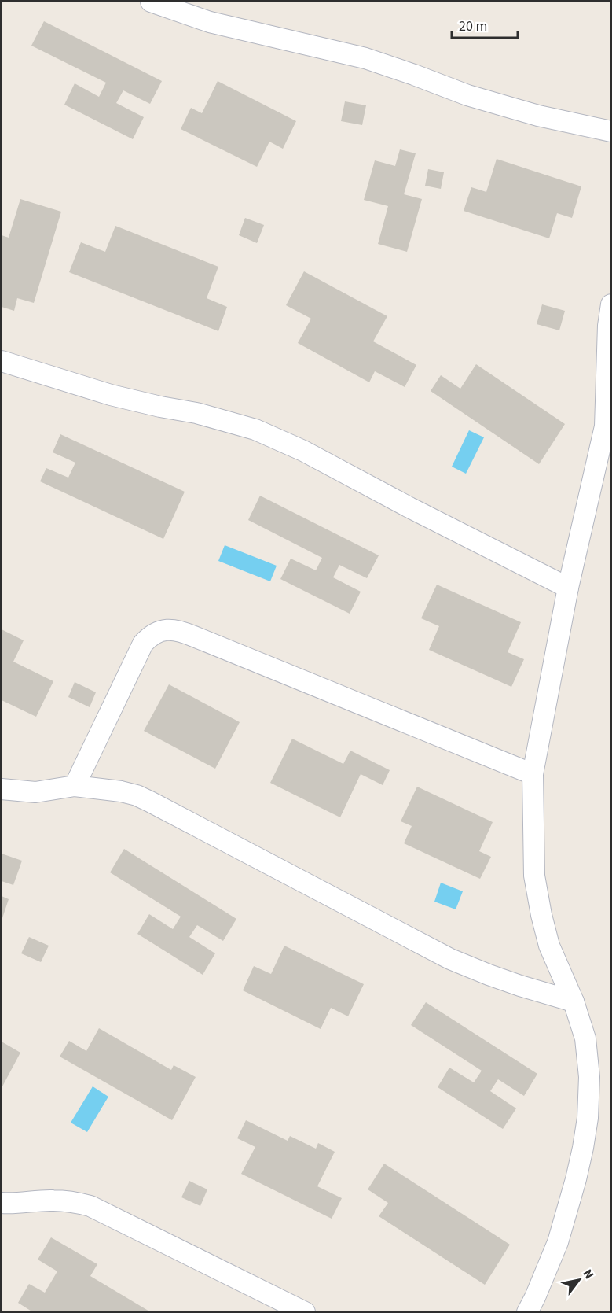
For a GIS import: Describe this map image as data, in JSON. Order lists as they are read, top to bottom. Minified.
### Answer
{"scale_bar":"20 m","north":"top right"}
